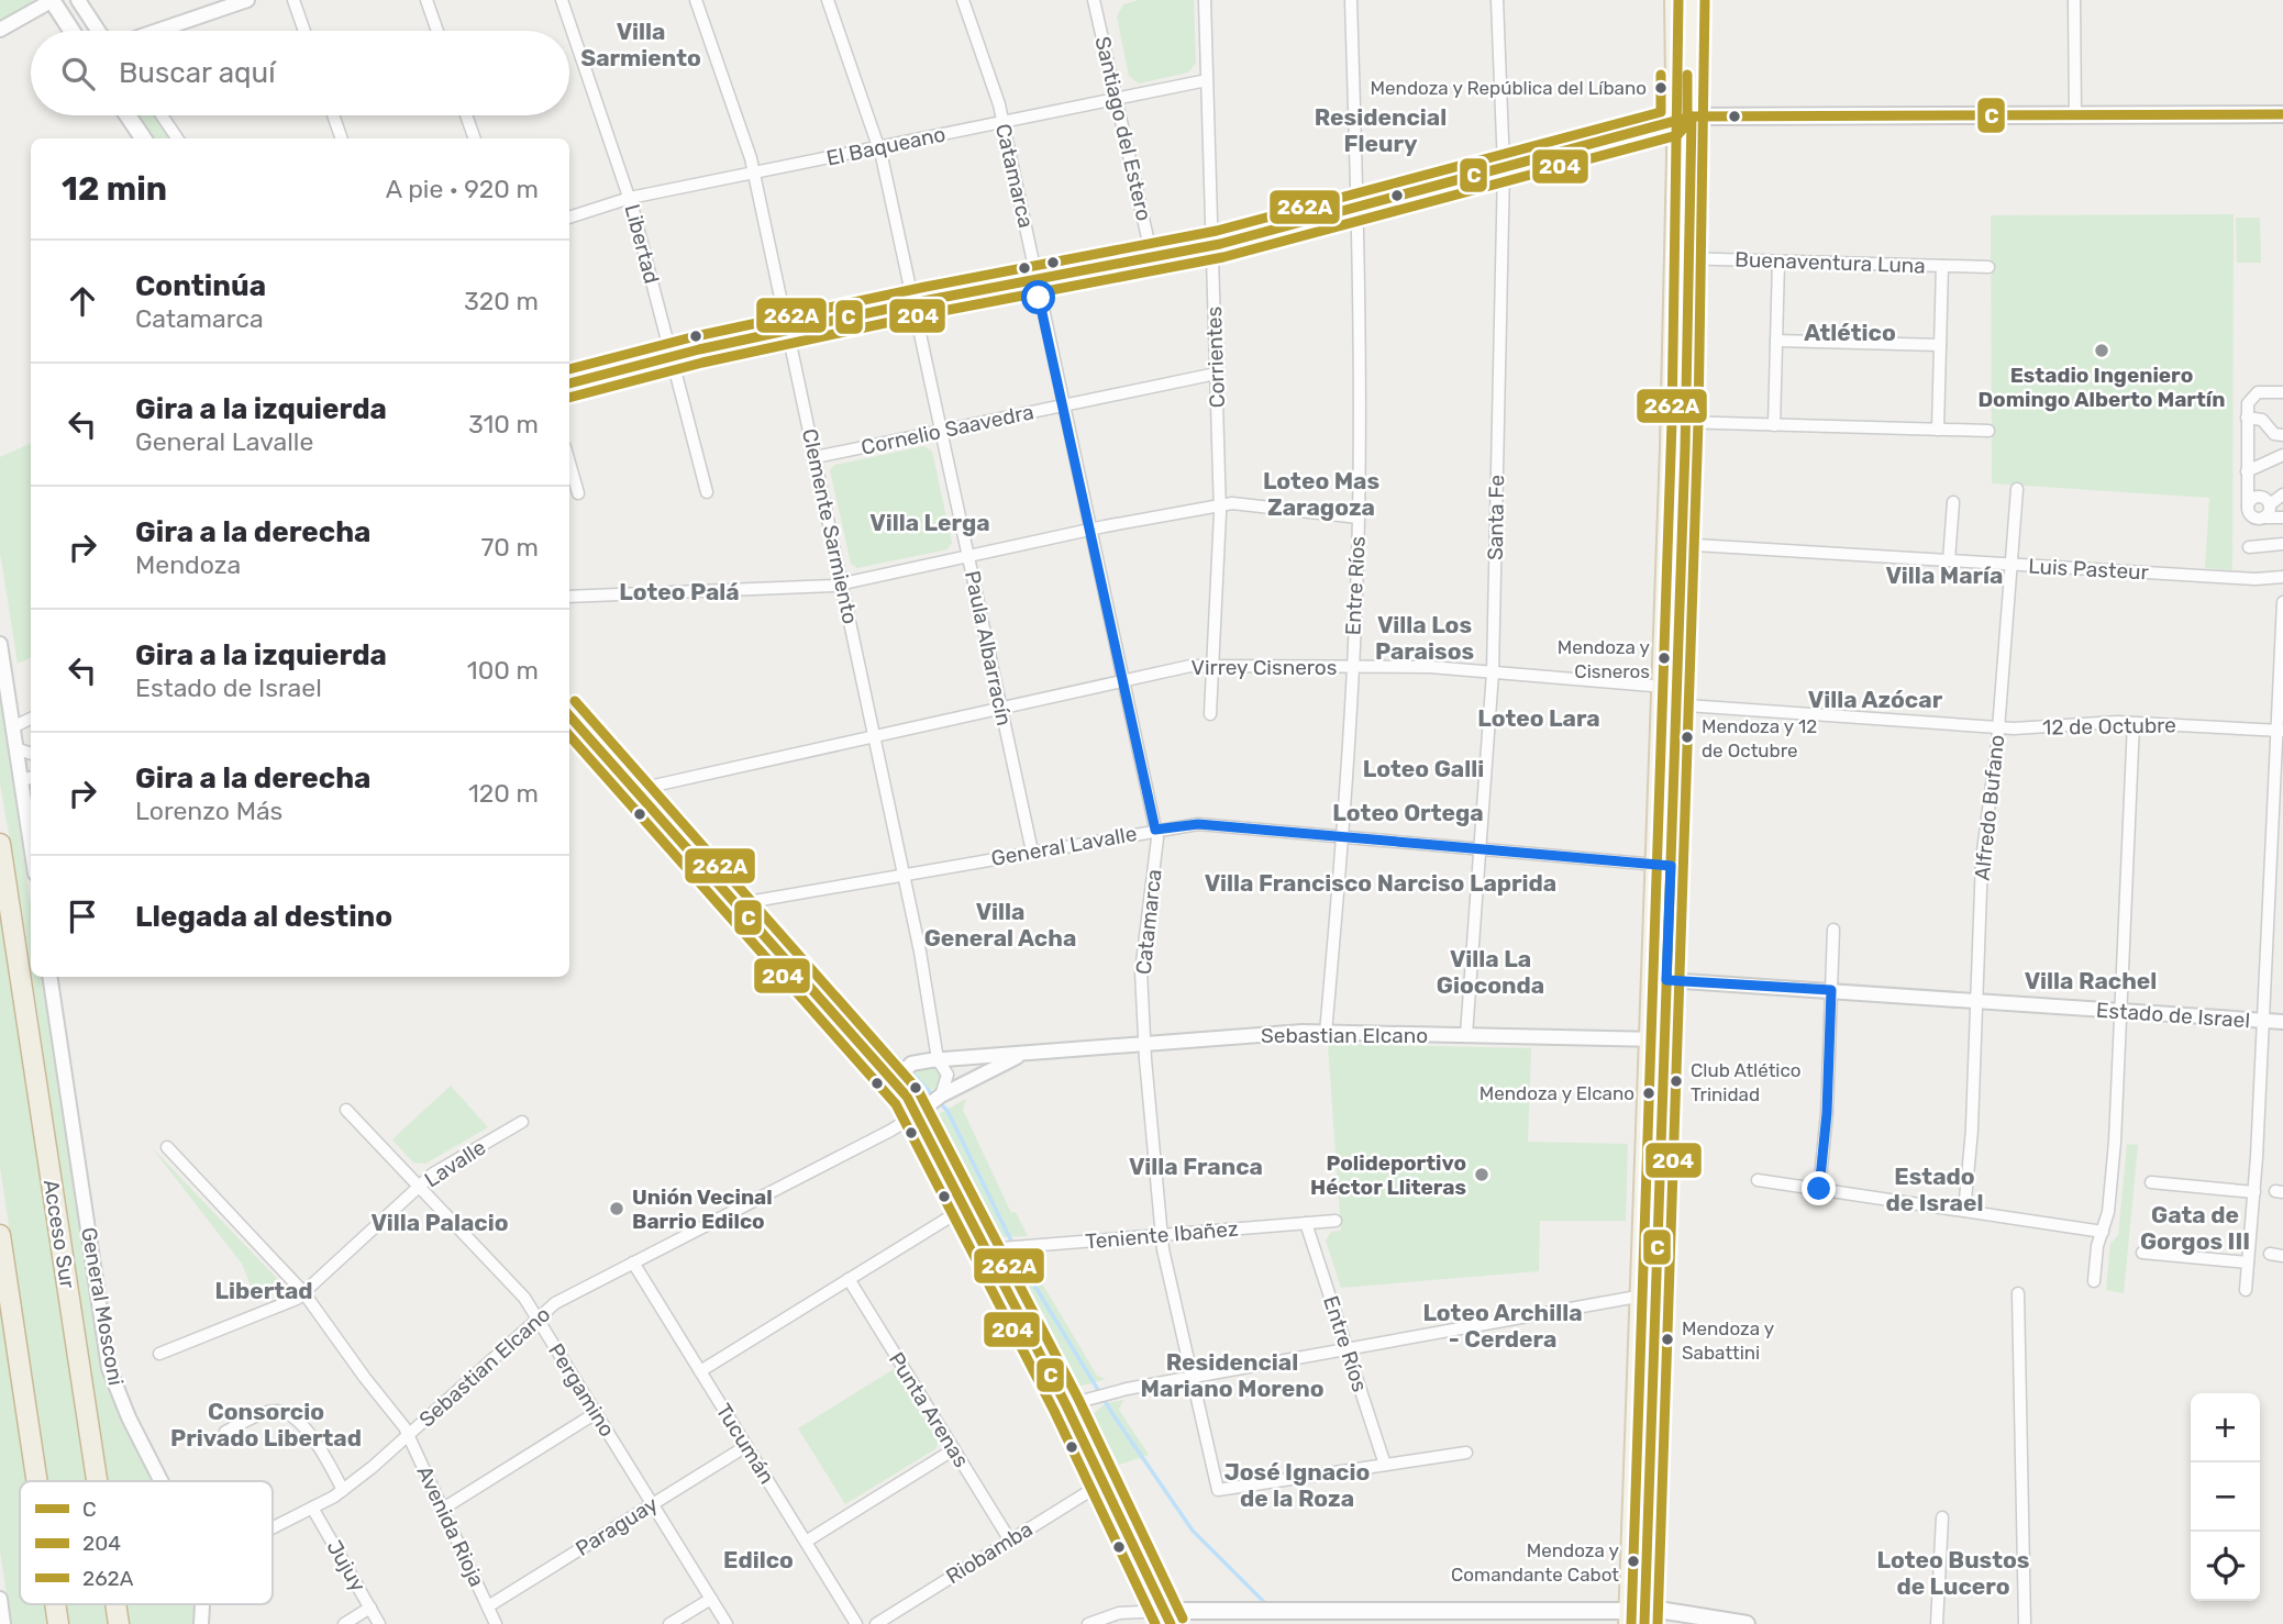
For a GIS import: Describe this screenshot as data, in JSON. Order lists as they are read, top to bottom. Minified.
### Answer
{"streets":{"highway":["Acceso Sur"],"street":["Santiago del Estero","El Baqueano","Catamarca","Libertad","Buenaventura Luna","Corrientes","Cornelio Saavedra","Santa Fe","Clemente Sarmiento","Luis Pasteur","Entre Ríos","Paula Albarracín","Virrey Cisneros","12 de Octubre","Alfredo Bufano","General Lavalle","Estado de Israel","Sebastian Elcano","Lavalle","Teniente Ibañez","General Mosconi","Pergamino","Punta Arenas","Tucumán","Avenida Rioja","Paraguay","Riobamba","Jujuy"]},"crossings":[["Santiago del Estero","El Baqueano"],["El Baqueano","Catamarca"],["El Baqueano","Libertad"],["El Baqueano","Corrientes"],["El Baqueano","Clemente Sarmiento"],["El Baqueano","Paula Albarracín"],["Catamarca","Cornelio Saavedra"],["Catamarca","Entre Ríos"],["Catamarca","Virrey Cisneros"],["Catamarca","General Lavalle"],["Catamarca","Sebastian Elcano"],["Catamarca","Teniente Ibañez"],["Corrientes","Cornelio Saavedra"],["Corrientes","Virrey Cisneros"],["Cornelio Saavedra","Clemente Sarmiento"],["Cornelio Saavedra","Paula Albarracín"],["Santa Fe","Virrey Cisneros"],["Santa Fe","General Lavalle"],["Santa Fe","Sebastian Elcano"],["Clemente Sarmiento","Virrey Cisneros"],["Clemente Sarmiento","General Lavalle"],["Clemente Sarmiento","Sebastian Elcano"],["Luis Pasteur","Alfredo Bufano"],["Entre Ríos","Virrey Cisneros"],["Entre Ríos","General Lavalle"],["Entre Ríos","Sebastian Elcano"],["Entre Ríos","Teniente Ibañez"],["Paula Albarracín","Virrey Cisneros"],["Paula Albarracín","General Lavalle"],["Virrey Cisneros","12 de Octubre"],["12 de Octubre","Alfredo Bufano"],["Alfredo Bufano","Estado de Israel"],["Sebastian Elcano","Pergamino"],["Sebastian Elcano","Tucumán"],["Sebastian Elcano","Avenida Rioja"],["Sebastian Elcano","Jujuy"],["Lavalle","Pergamino"],["Lavalle","Avenida Rioja"],["Pergamino","Paraguay"],["Punta Arenas","Riobamba"],["Tucumán","Paraguay"],["Avenida Rioja","Paraguay"]],"districts":["Villa Sarmiento","Residencial Fleury","Atlético","Loteo Mas Zaragoza","Villa Lerga","Villa María","Loteo Palá","Villa Los Paraisos","Villa Azócar","Loteo Lara","Loteo Galli","Loteo Ortega","Villa Francisco Narciso Laprida","Villa General Acha","Villa La Gioconda","Villa Rachel","Villa Franca","Estado de Israel","Gata de Gorgos III","Villa Palacio","Libertad","Loteo Archilla - Cerdera","Residencial Mariano Moreno","Consorcio Privado Libertad","José Ignacio de la Roza","Edilco","Loteo Bustos de Lucero"],"places":["Mendoza y República del Líbano","Estadio Ingeniero Domingo Alberto Martín","Mendoza y Cisneros","Mendoza y 12 de Octubre","Club Atlético Trinidad","Mendoza y Elcano","Polideportivo Héctor Lliteras","Unión Vecinal Barrio Edilco","Mendoza y Sabattini","Mendoza y Comandante Cabot"],"lines":["transit line 204","transit line 262A","transit line C"],"legend":["C","204","262A"],"page":{"search":"Buscar aquí","heading":["12 min","A pie · 920 m"],"list":[["Continúa","Catamarca","320 m"],["Gira a la izquierda","General Lavalle","310 m"],["Gira a la derecha","Mendoza","70 m"],["Gira a la izquierda","Estado de Israel","100 m"],["Gira a la derecha","Lorenzo Más","120 m"],"Llegada al destino"],"map_buttons":["+","−"]}}
